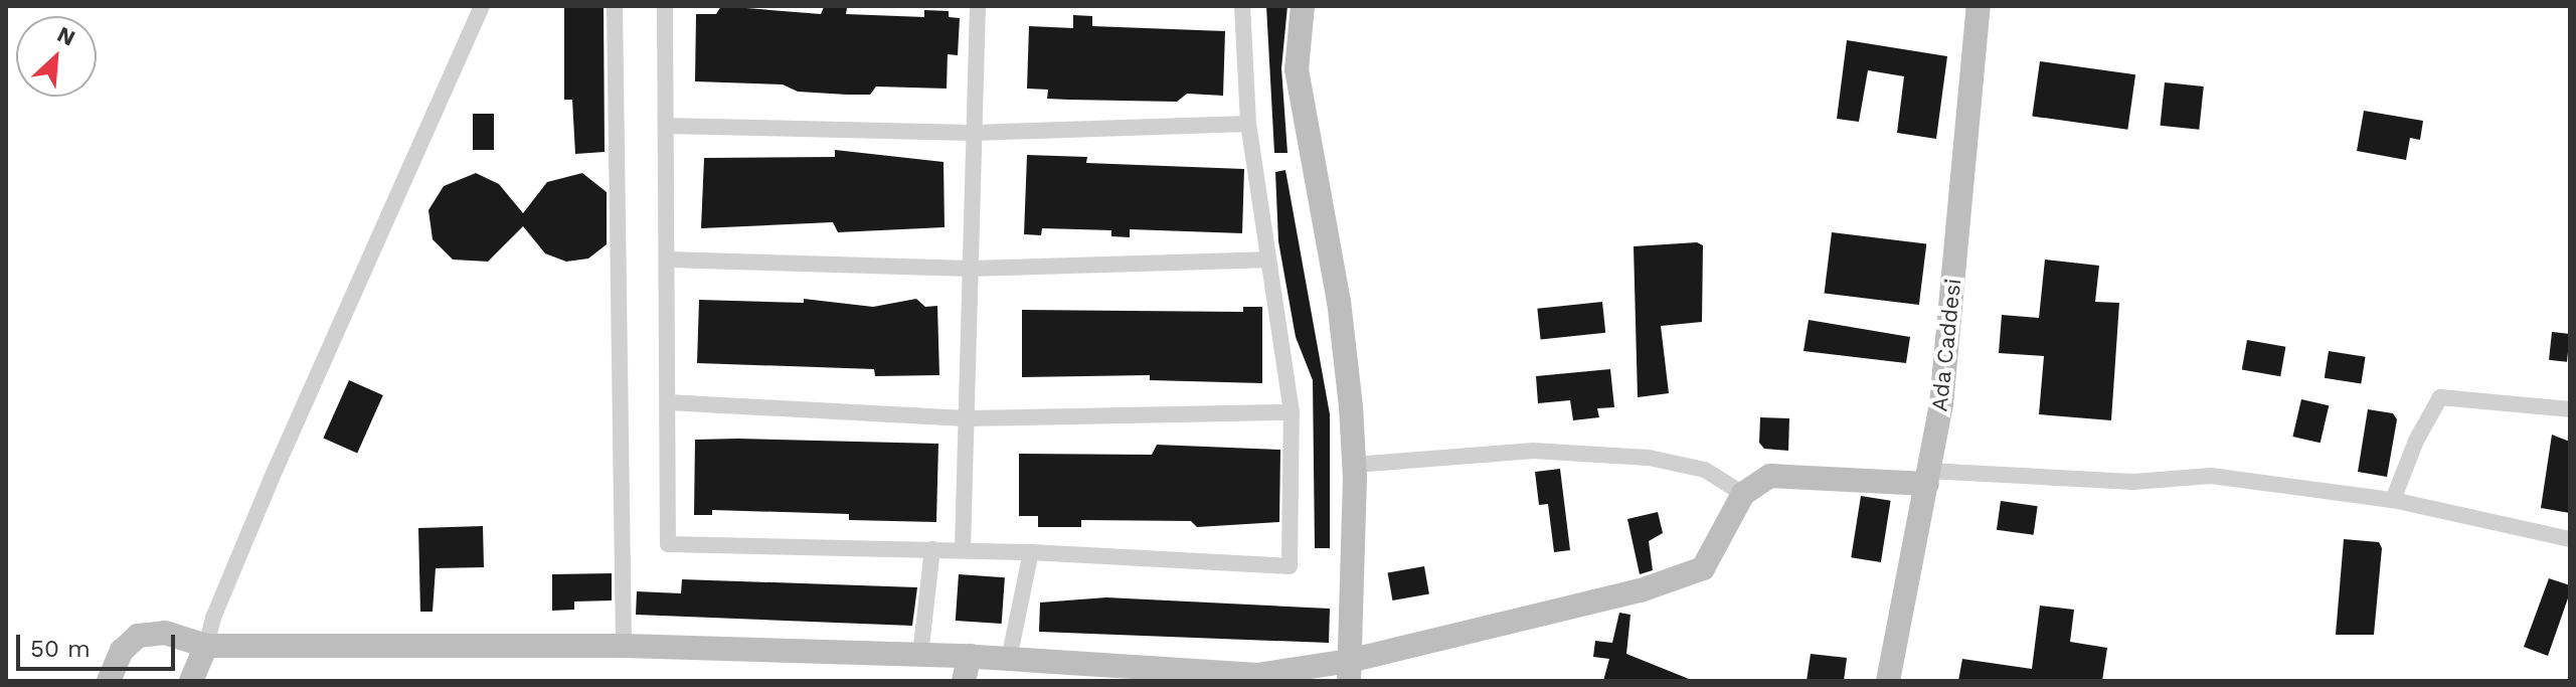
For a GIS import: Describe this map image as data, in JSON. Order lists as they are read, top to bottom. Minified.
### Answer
{"streets":{"main road":["Ada Caddesi"]},"scale_bar":"50 m","north":"top right"}
